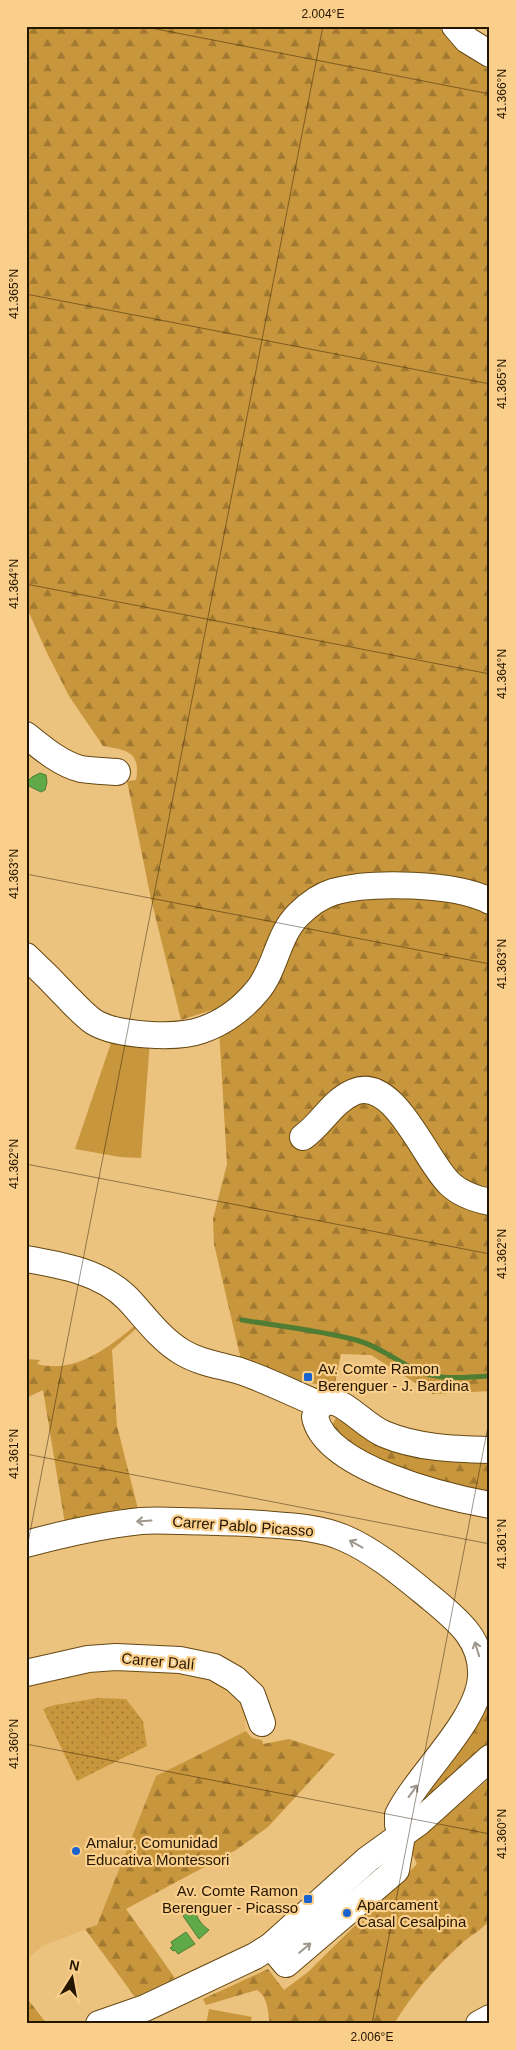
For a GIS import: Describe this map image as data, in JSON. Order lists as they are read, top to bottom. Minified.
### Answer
{"streets":{"street":["Carrer Pablo Picasso","Carrer Dalí"]},"places":{"transit":["Av. Comte Ramon Berenguer - J. Bardina","Av. Comte Ramon Berenguer - Picasso"],"other":["Amalur, Comunidad Educativa Montessori","Aparcament Casal Cesalpina"]},"north":"top","coordinates":["2.004°E","41.366°N","41.365°N","41.364°N","41.363°N","41.362°N","41.361°N","41.360°N","2.006°E"]}
